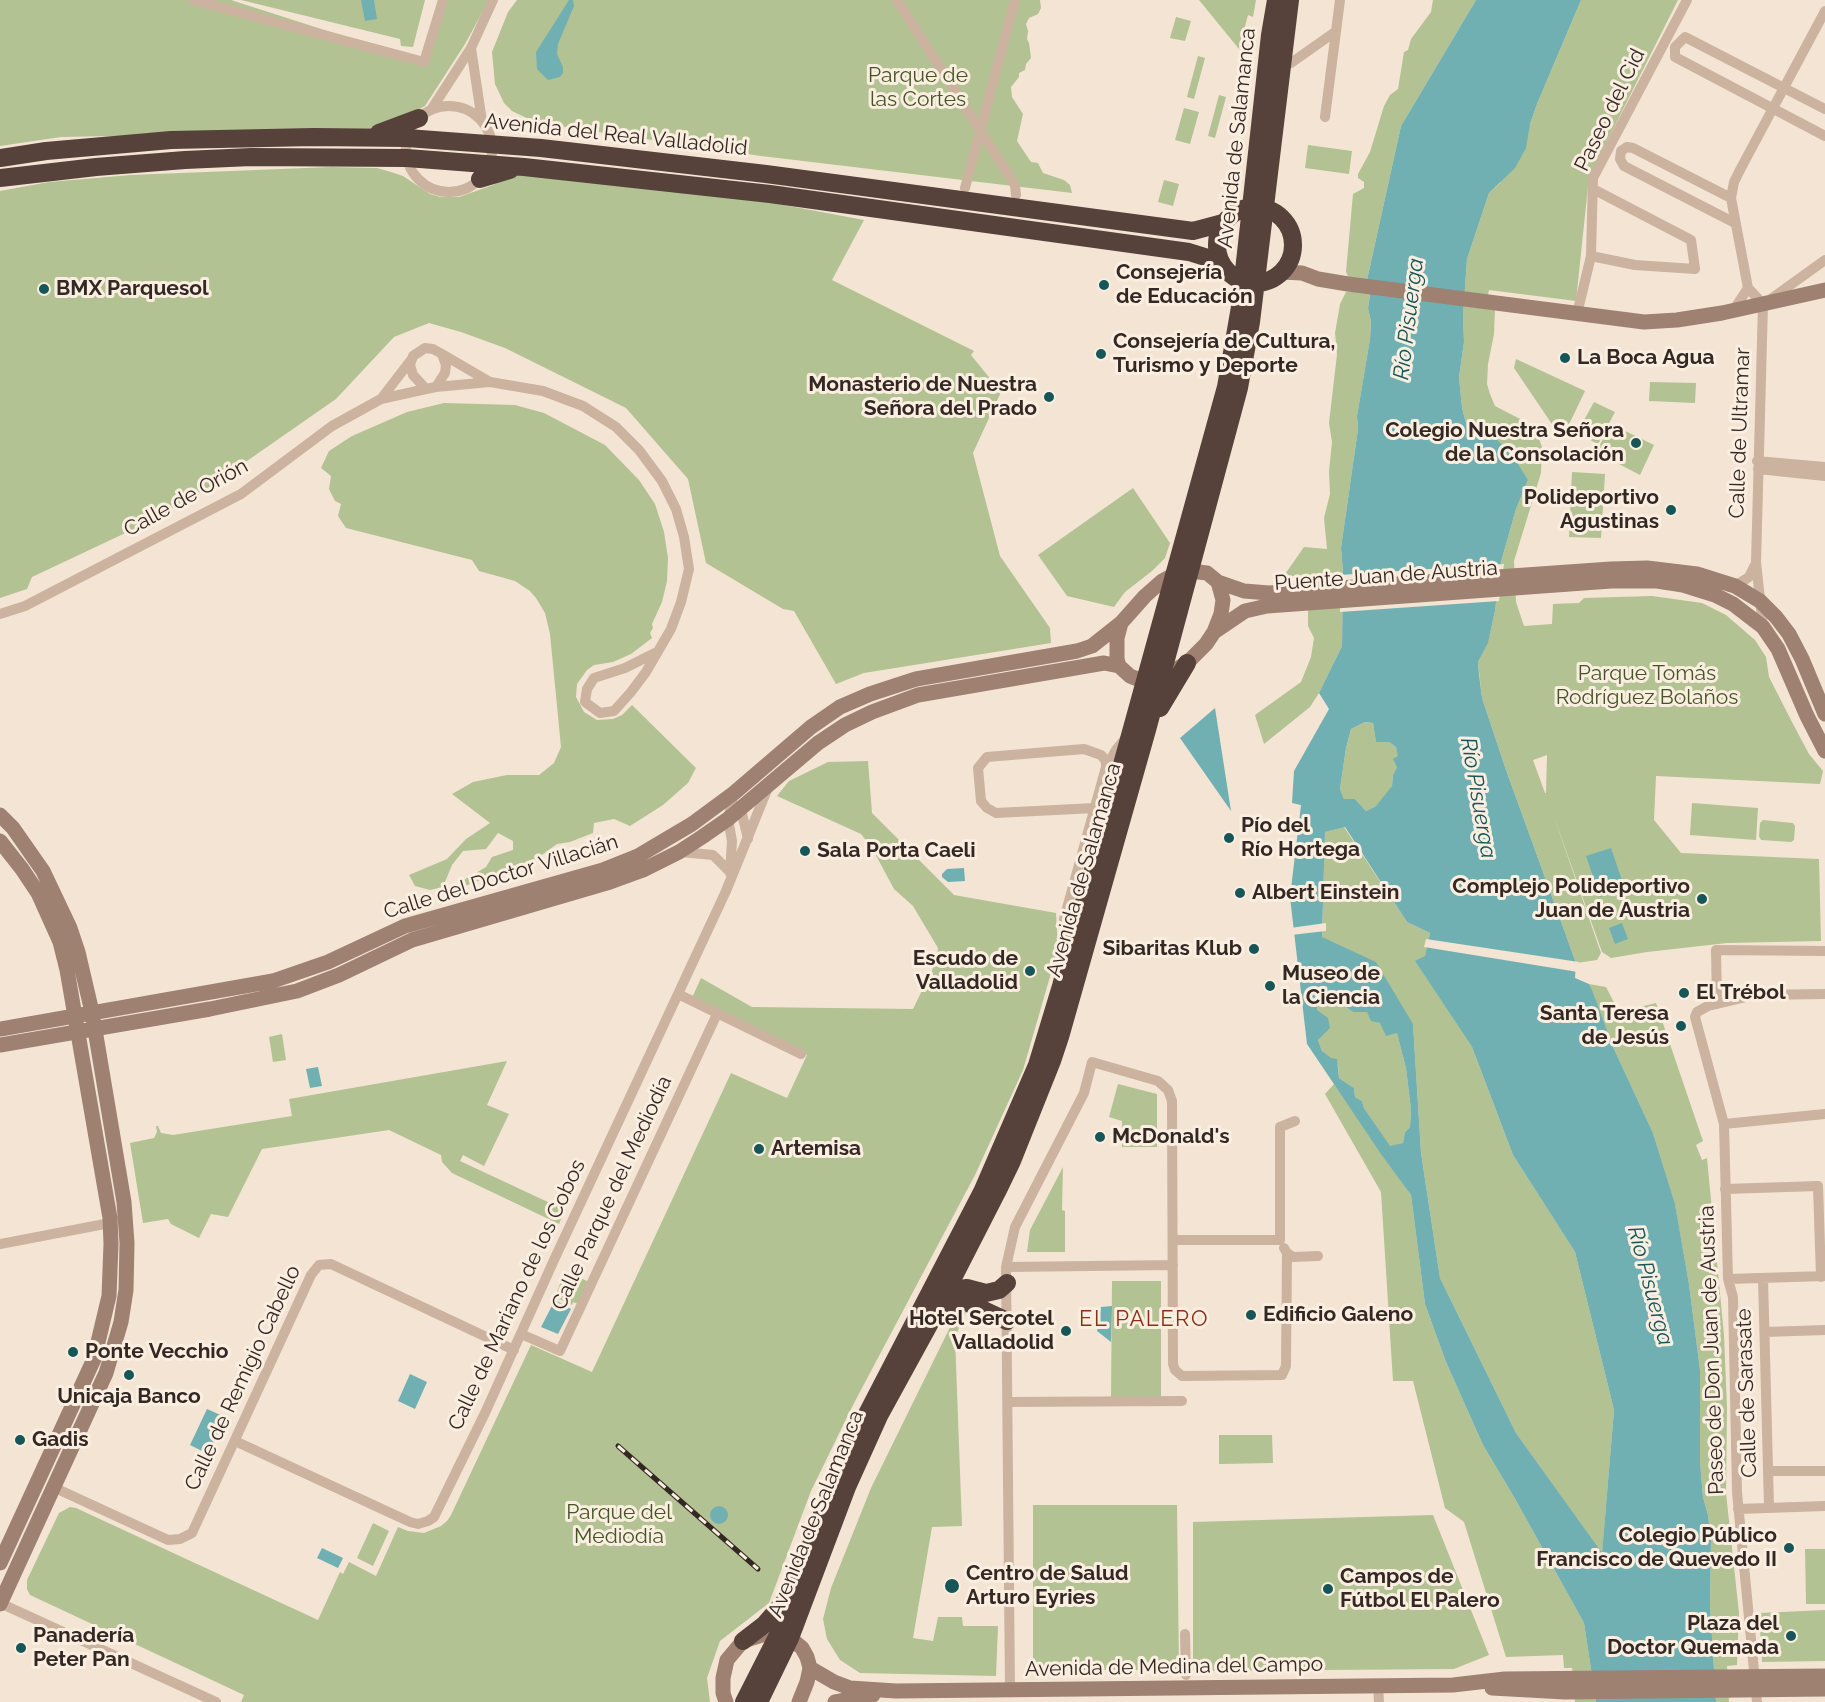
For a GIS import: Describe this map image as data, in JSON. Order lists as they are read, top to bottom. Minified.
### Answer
{"streets":{"highway":["Avenida del Real Valladolid","Avenida de Salamanca"],"street":["Paseo del Cid","Calle de Ultramar","Calle de Orión","Puente Juan de Austria","Calle del Doctor Villacián","Calle Parque del Mediodía","Calle de Mariano de los Cobos","Paseo de Don Juan de Austria","Calle de Remigio Cabello","Calle de Sarasate","Avenida de Medina del Campo"]},"crossings":[["Avenida del Real Valladolid","Avenida de Salamanca"],["Avenida de Salamanca","Puente Juan de Austria"],["Avenida de Salamanca","Calle del Doctor Villacián"],["Puente Juan de Austria","Calle del Doctor Villacián"],["Calle del Doctor Villacián","Calle de Mariano de los Cobos"],["Calle Parque del Mediodía","Calle de Mariano de los Cobos"],["Calle de Mariano de los Cobos","Calle de Remigio Cabello"]],"districts":["EL PALERO"],"water":["Río Pisuerga"],"parks":["Parque de las Cortes","Parque Tomás Rodríguez Bolaños","Parque del Mediodía"],"places":["Consejería de Educación","BMX Parquesol","Consejería de Cultura, Turismo y Deporte","La Boca Agua","Monasterio de Nuestra Señora del Prado","Colegio Nuestra Señora de la Consolación","Polideportivo Agustinas","Pío del Río Hortega","Sala Porta Caeli","Albert Einstein","Complejo Polideportivo Juan de Austria","Sibaritas Klub","Escudo de Valladolid","Museo de la Ciencia","El Trébol","Santa Teresa de Jesús","McDonald's","Artemisa","Edificio Galeno","Hotel Sercotel Valladolid","Ponte Vecchio","Unicaja Banco","Gadis","Colegio Público Francisco de Quevedo II","Centro de Salud Arturo Eyries","Campos de Fútbol El Palero","Plaza del Doctor Quemada","Panadería Peter Pan"]}
